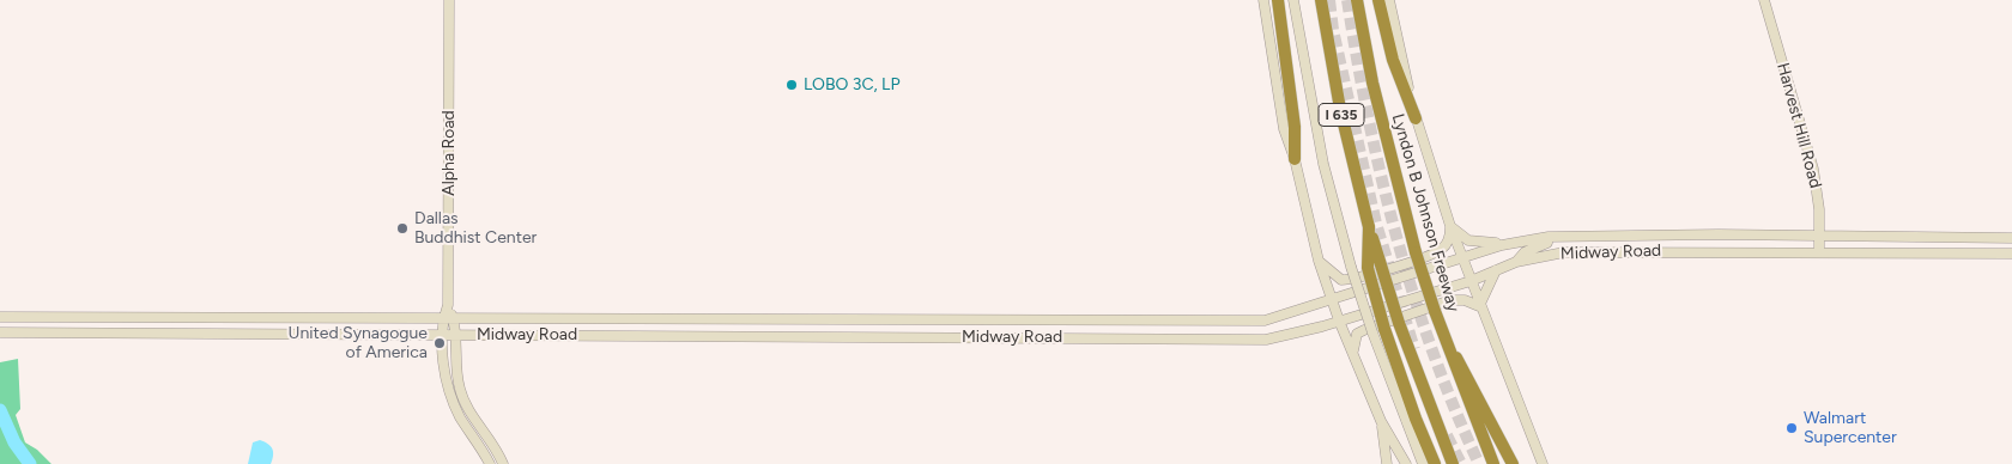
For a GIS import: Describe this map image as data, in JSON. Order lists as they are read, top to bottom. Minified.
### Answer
{"streets":{"highway":["I 635","Lyndon B Johnson Freeway"],"main road":["Harvest Hill Road","Alpha Road","Midway Road"]},"crossings":[["Harvest Hill Road","Midway Road"],["Alpha Road","Midway Road"],["Lyndon B Johnson Freeway","Midway Road"]],"places":["LOBO 3C, LP","Dallas Buddhist Center","United Synagogue of America","Walmart Supercenter"]}
